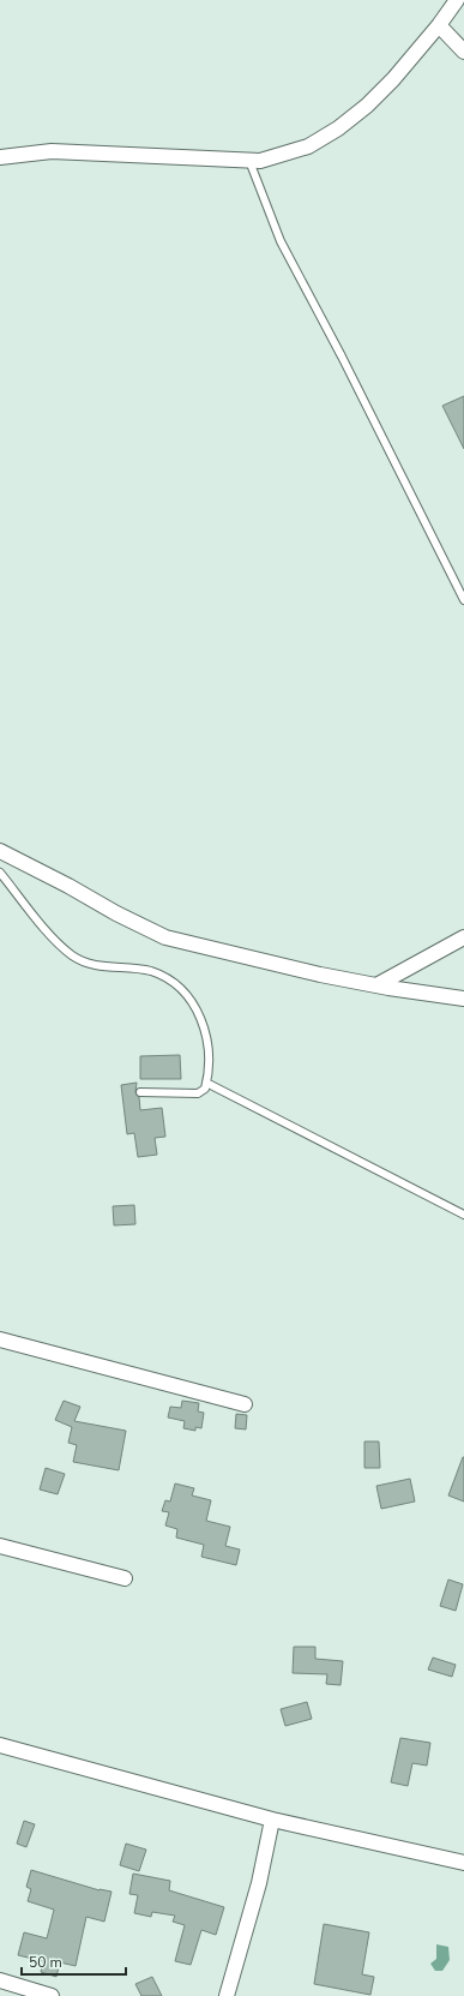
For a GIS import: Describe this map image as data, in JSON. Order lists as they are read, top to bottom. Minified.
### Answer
{"scale_bar":"50 m"}
